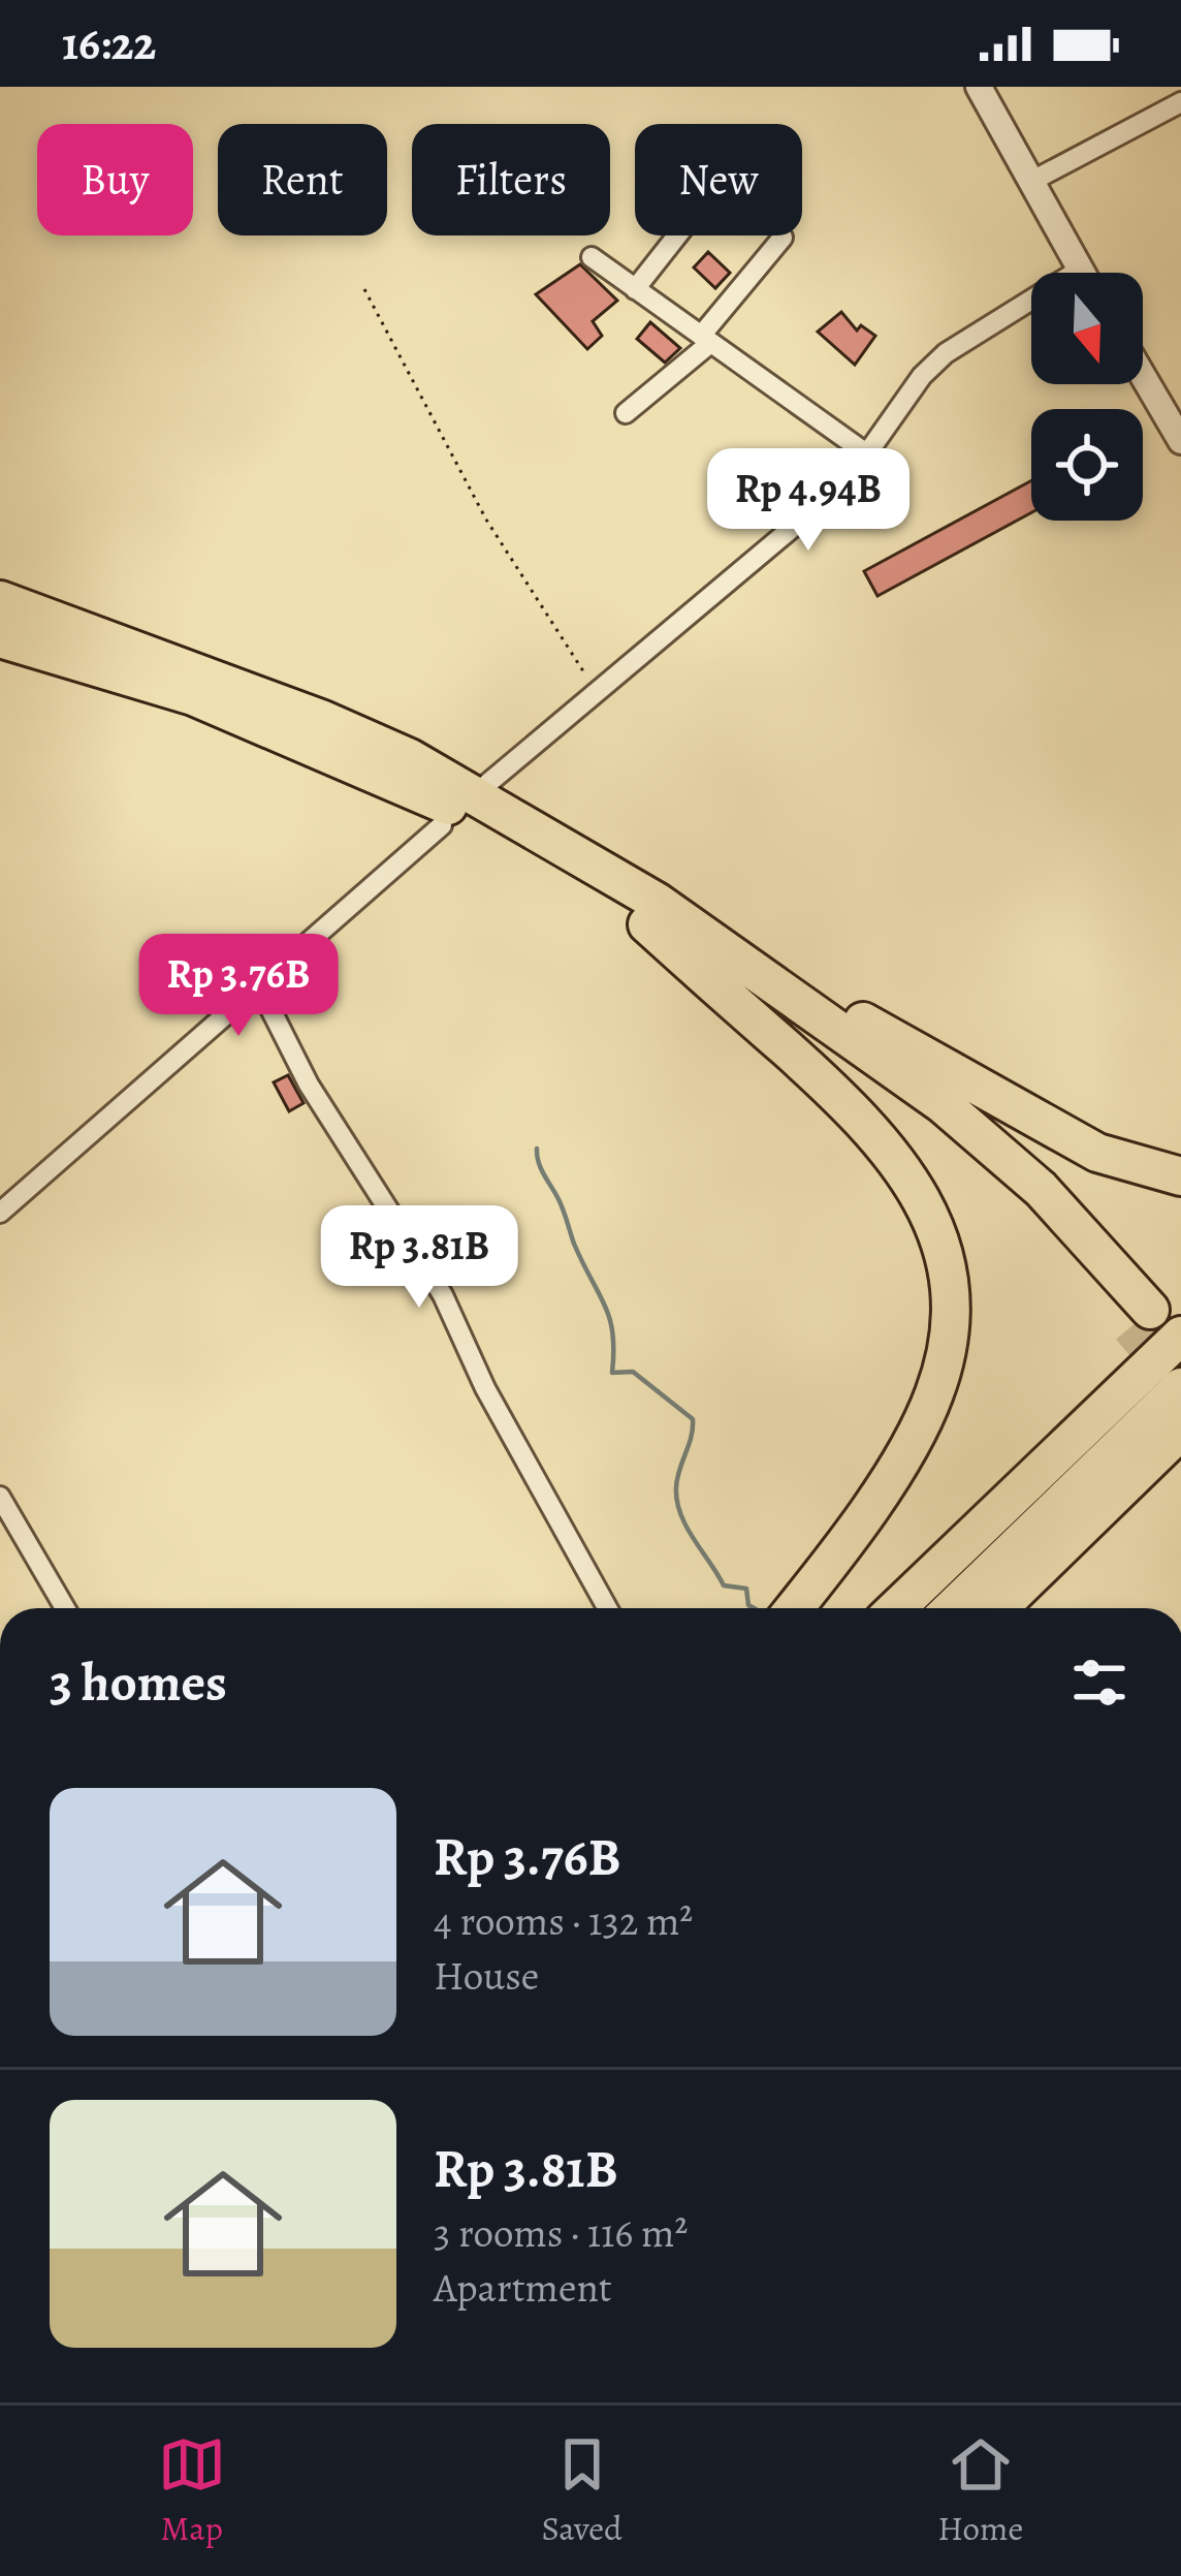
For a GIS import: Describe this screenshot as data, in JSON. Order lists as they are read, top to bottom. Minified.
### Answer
{"north":"bottom","page":{"status":"16:22","chip":["Buy","Rent","Filters","New"],"price":["Rp 4.94B","Rp 3.76B","Rp 3.81B"],"heading":"3 homes","list":[{"name":"Rp 3.76B","note":"4 rooms · 132 m² · House"},{"name":"Rp 3.81B","note":"3 rooms · 116 m² · Apartment"}],"tabs":["Map","Saved","Home"]}}
